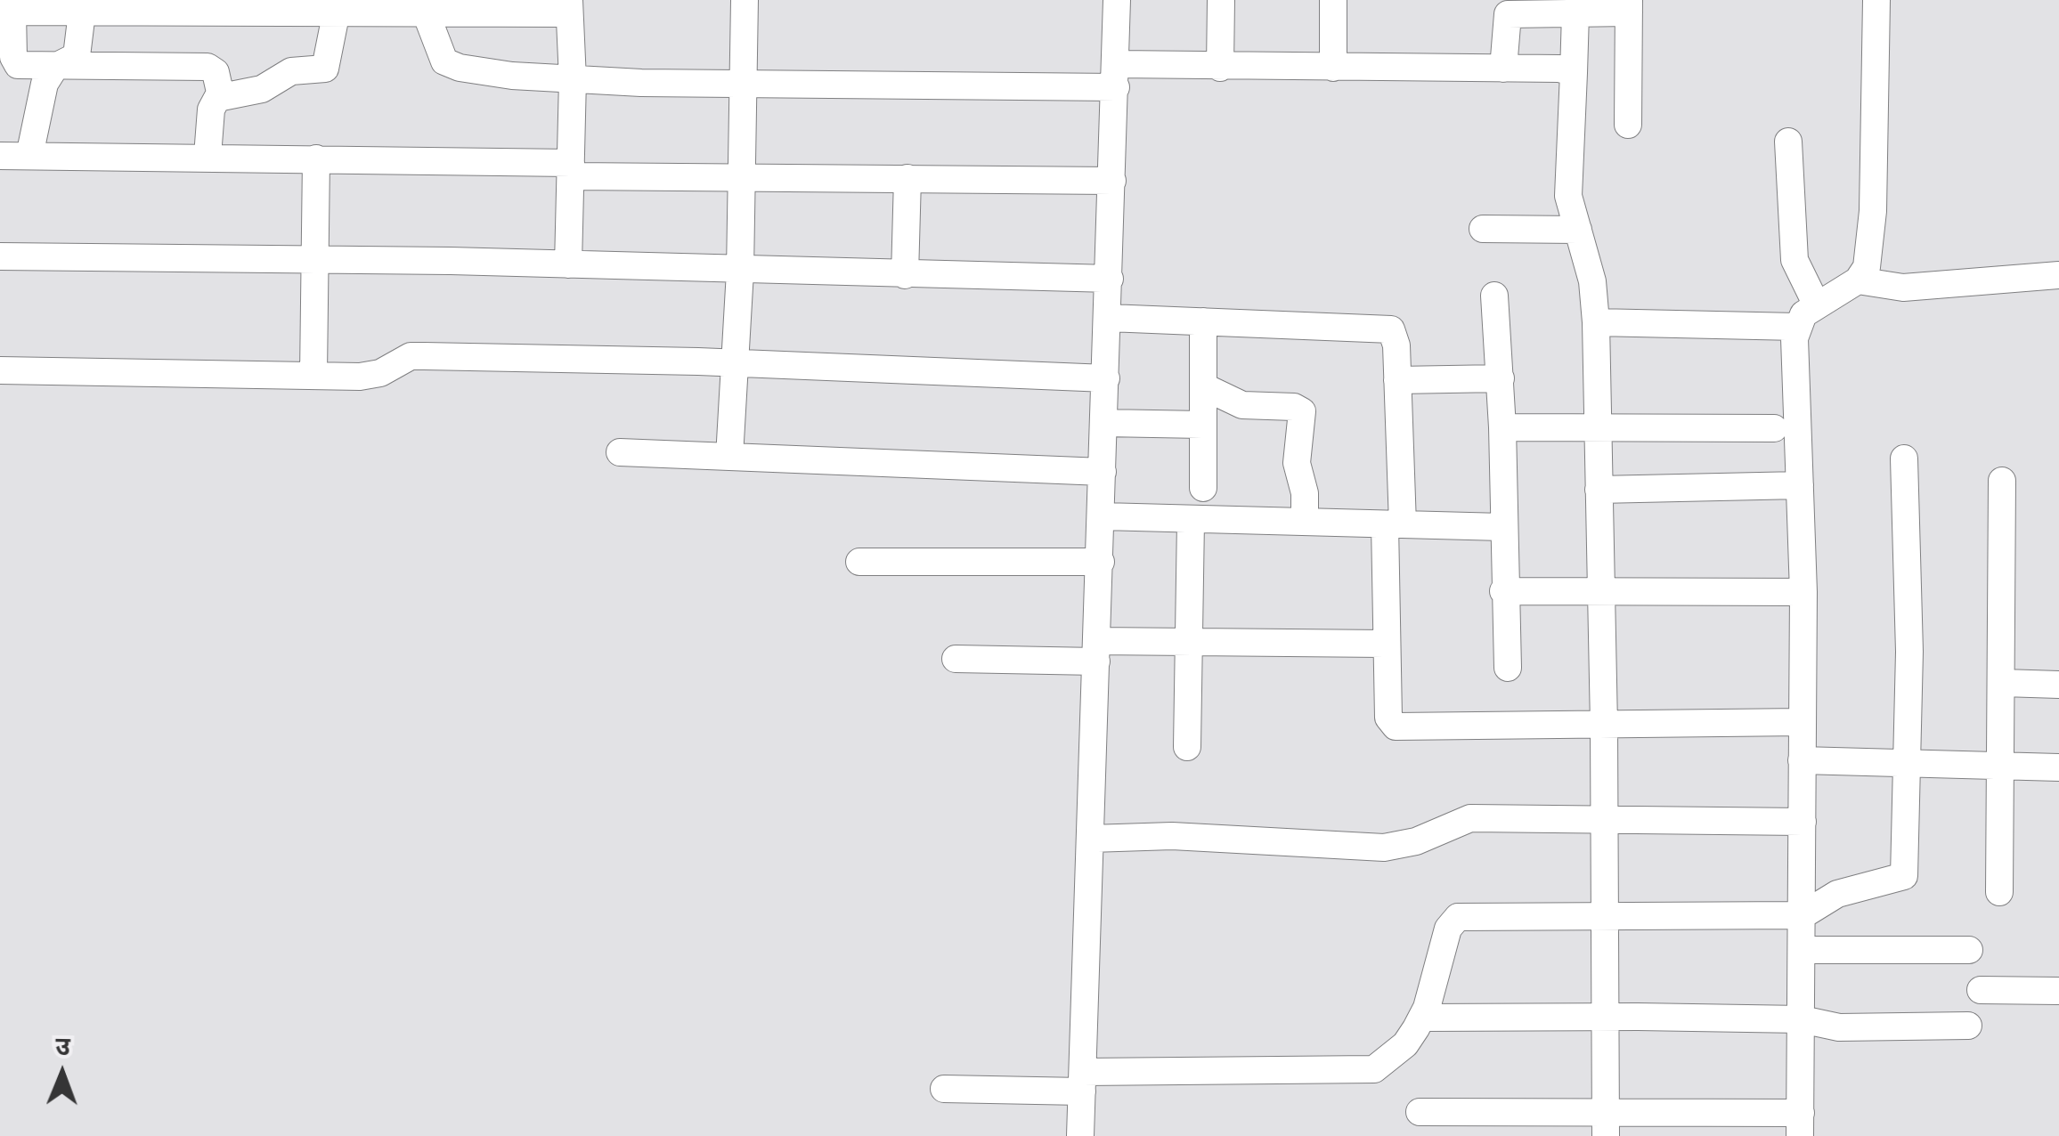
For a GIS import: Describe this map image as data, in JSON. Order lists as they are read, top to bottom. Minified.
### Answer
{"north":"top"}
